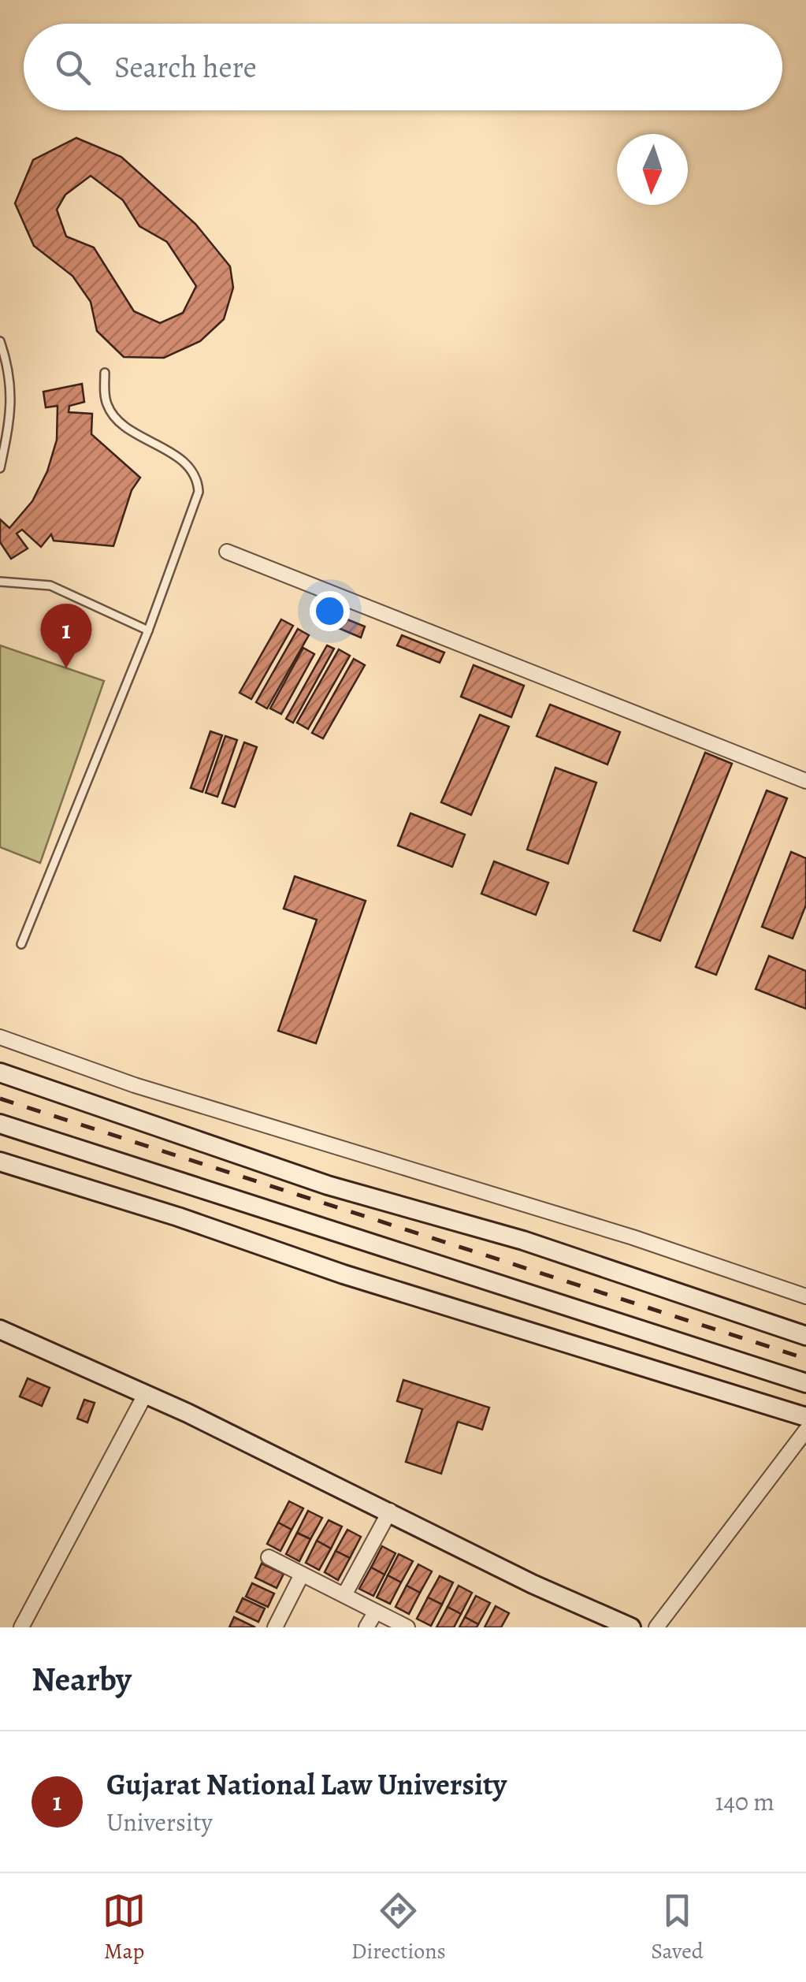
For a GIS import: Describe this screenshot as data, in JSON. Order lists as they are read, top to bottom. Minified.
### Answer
{"north":"bottom","page":{"search":"Search here","pins":"1","heading":"Nearby","list":[{"mark":"1","name":"Gujarat National Law University","note":"University","value":"140 m"}],"nav":["Map","Directions","Saved"]}}
